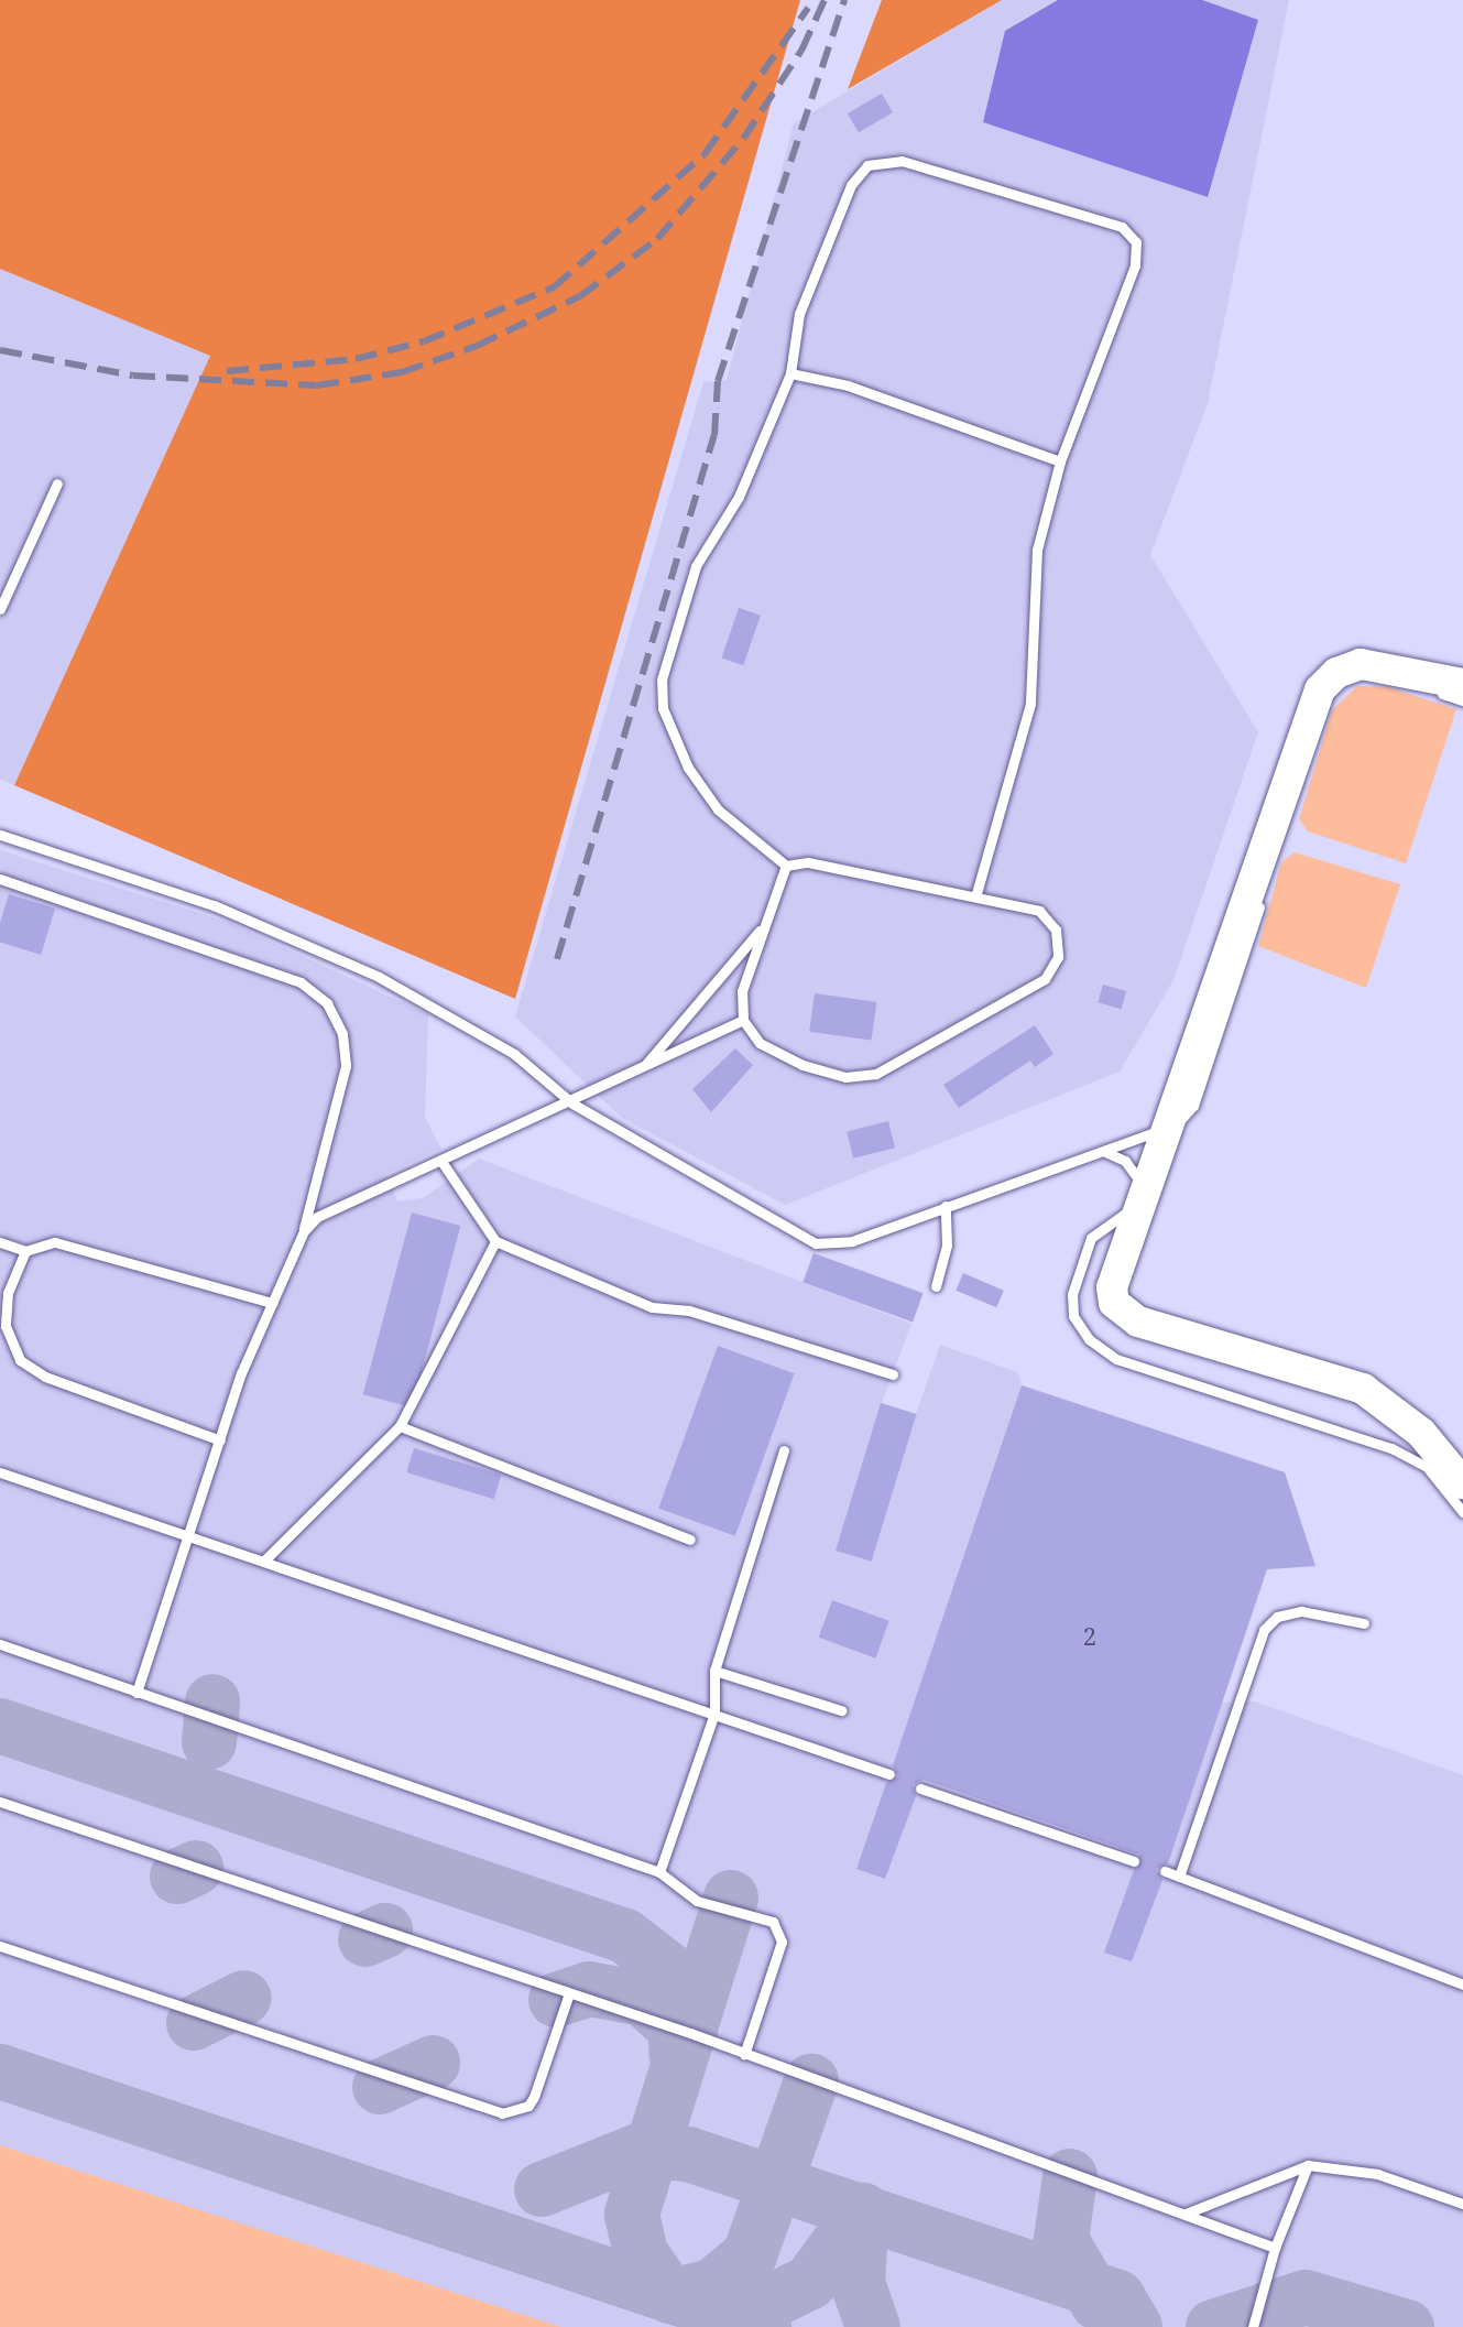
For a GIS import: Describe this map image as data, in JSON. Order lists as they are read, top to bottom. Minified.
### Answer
{"house_numbers":["2"]}
